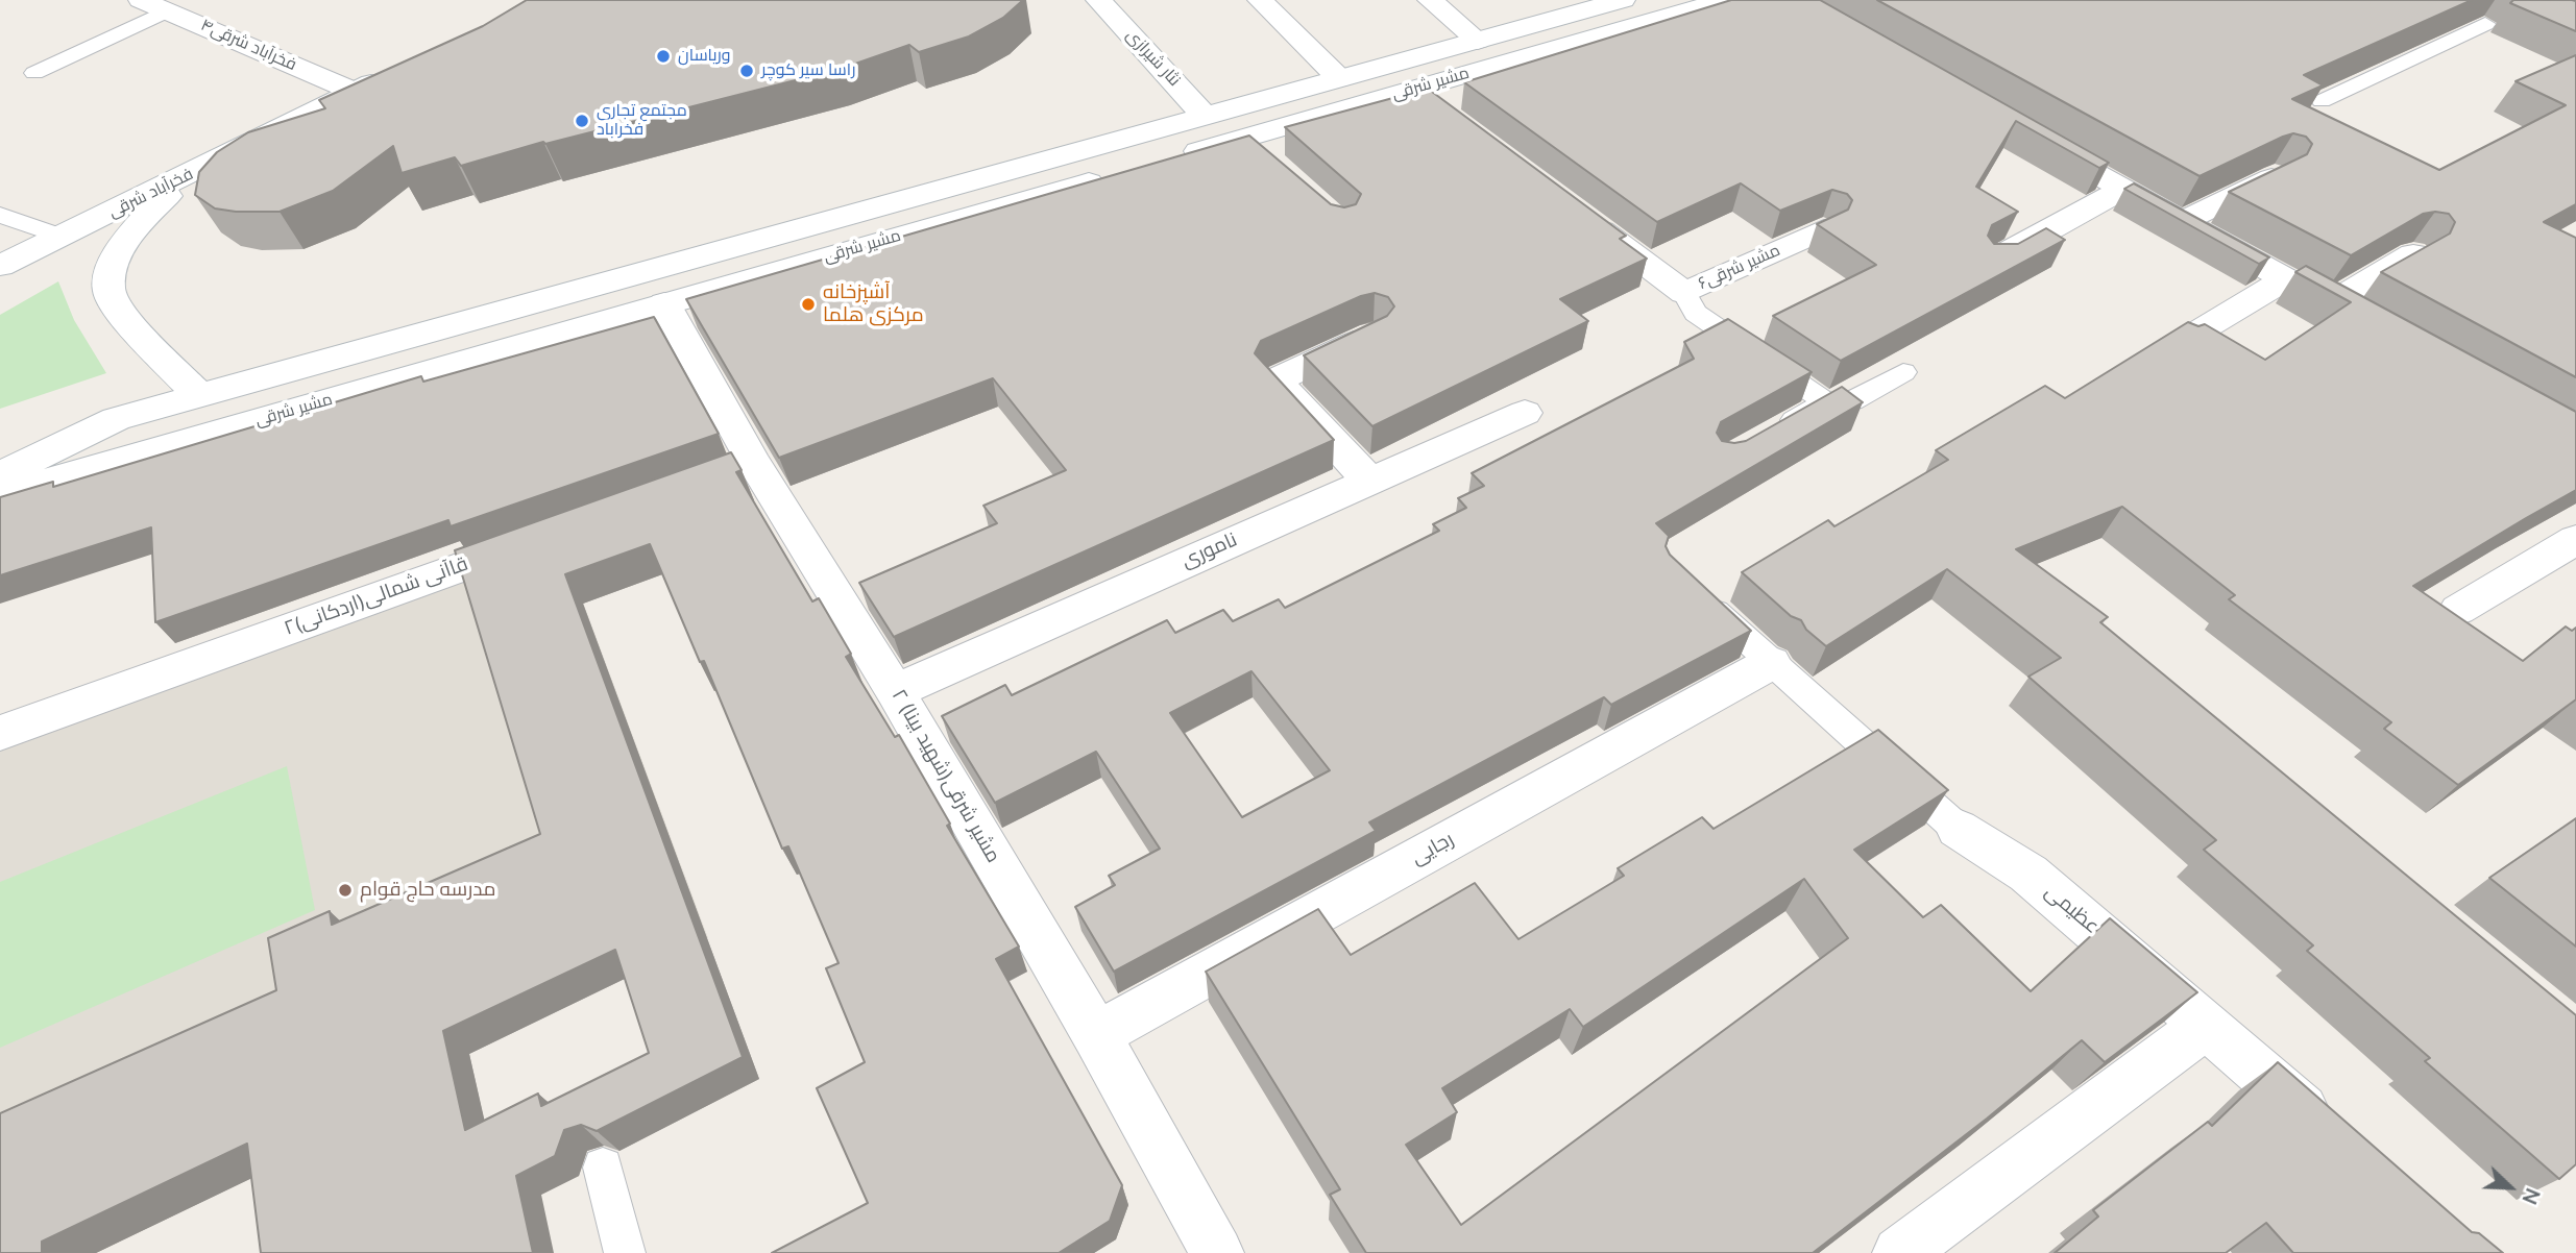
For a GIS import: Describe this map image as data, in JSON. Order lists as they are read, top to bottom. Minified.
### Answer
{"streets":{"street":["فخرآباد شرقی۴","نثار شیرازی","مشیر شرقی","فخرآباد شرقی","۶مشیر شرقی","ناموری","۲قاآنی شمالی(اردکانی)","۲ مشیر شرقی(شهید بینا)","رجایی","عظیمی"]},"crossings":[["فخرآباد شرقی۴","فخرآباد شرقی"],["نثار شیرازی","مشیر شرقی"],["مشیر شرقی","۲ مشیر شرقی(شهید بینا)"],["ناموری","۲ مشیر شرقی(شهید بینا)"],["۲ مشیر شرقی(شهید بینا)","رجایی"],["رجایی","عظیمی"]],"places":["وریاسان","راسا سیر کوچر","مجتمع تجاری فخراباد","آشپزخانه مرکزی هلما","مدرسه حاج قوام"],"north":"bottom right"}
